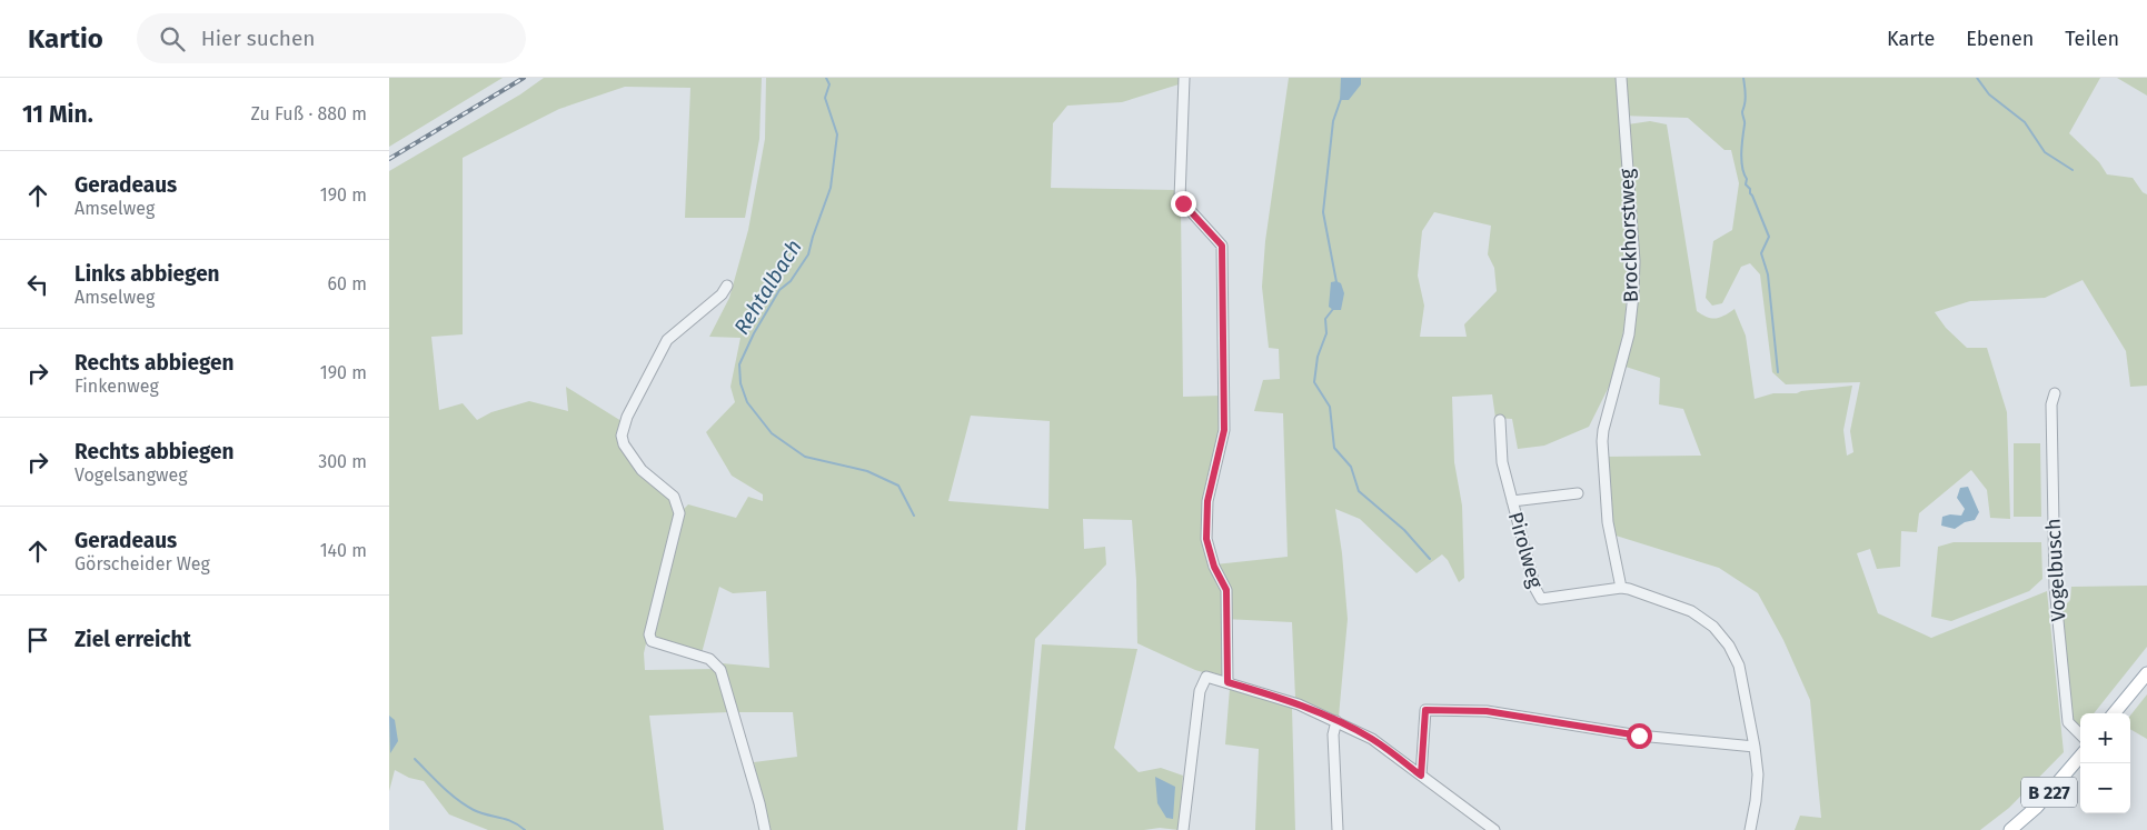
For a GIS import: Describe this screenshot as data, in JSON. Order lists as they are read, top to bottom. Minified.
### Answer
{"streets":{"main road":["B 227"],"street":["Brockhorstweg","Pirolweg","Vogelbusch"]},"crossings":[["Brockhorstweg","Pirolweg"]],"water":["Rehtalbach"],"page":{"header":"Kartio","search":"Hier suchen","nav":["Karte","Ebenen","Teilen"],"heading":["11 Min.","Zu Fuß · 880 m"],"list":[["Geradeaus","Amselweg","190 m"],["Links abbiegen","Amselweg","60 m"],["Rechts abbiegen","Finkenweg","190 m"],["Rechts abbiegen","Vogelsangweg","300 m"],["Geradeaus","Görscheider Weg","140 m"],"Ziel erreicht"],"map_buttons":["+","−"]}}
